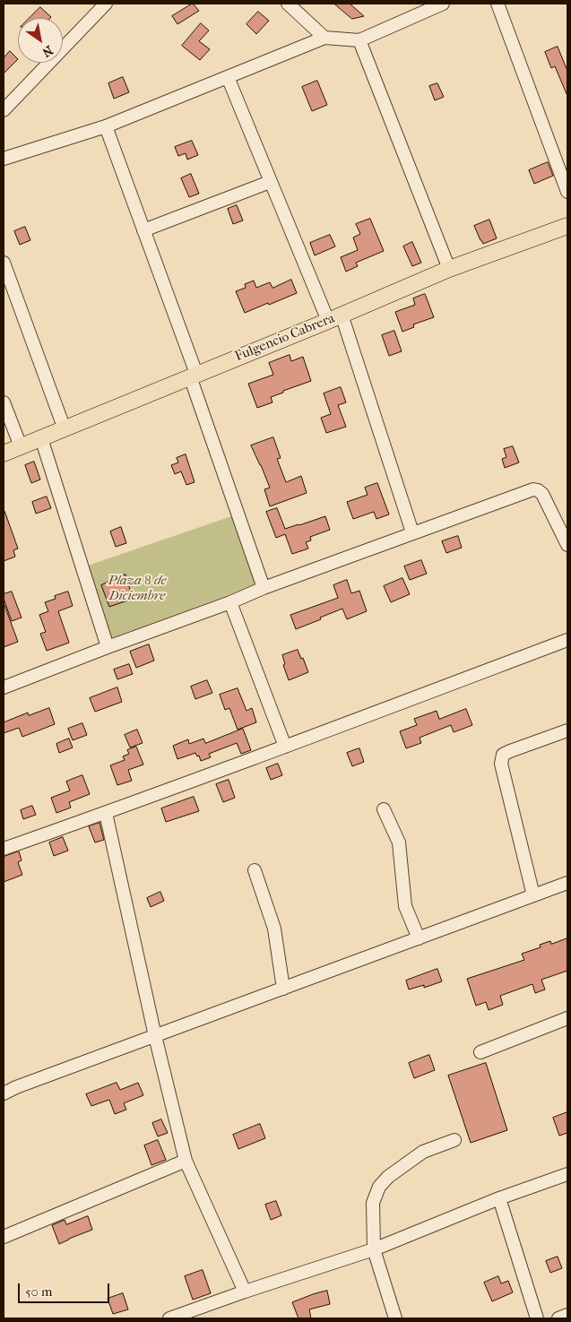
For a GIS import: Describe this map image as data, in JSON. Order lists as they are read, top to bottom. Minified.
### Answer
{"streets":{"main road":["Fulgencio Cabrera"]},"parks":["Plaza 8 de Diciembre"],"scale_bar":"50 m","north":"bottom right"}
